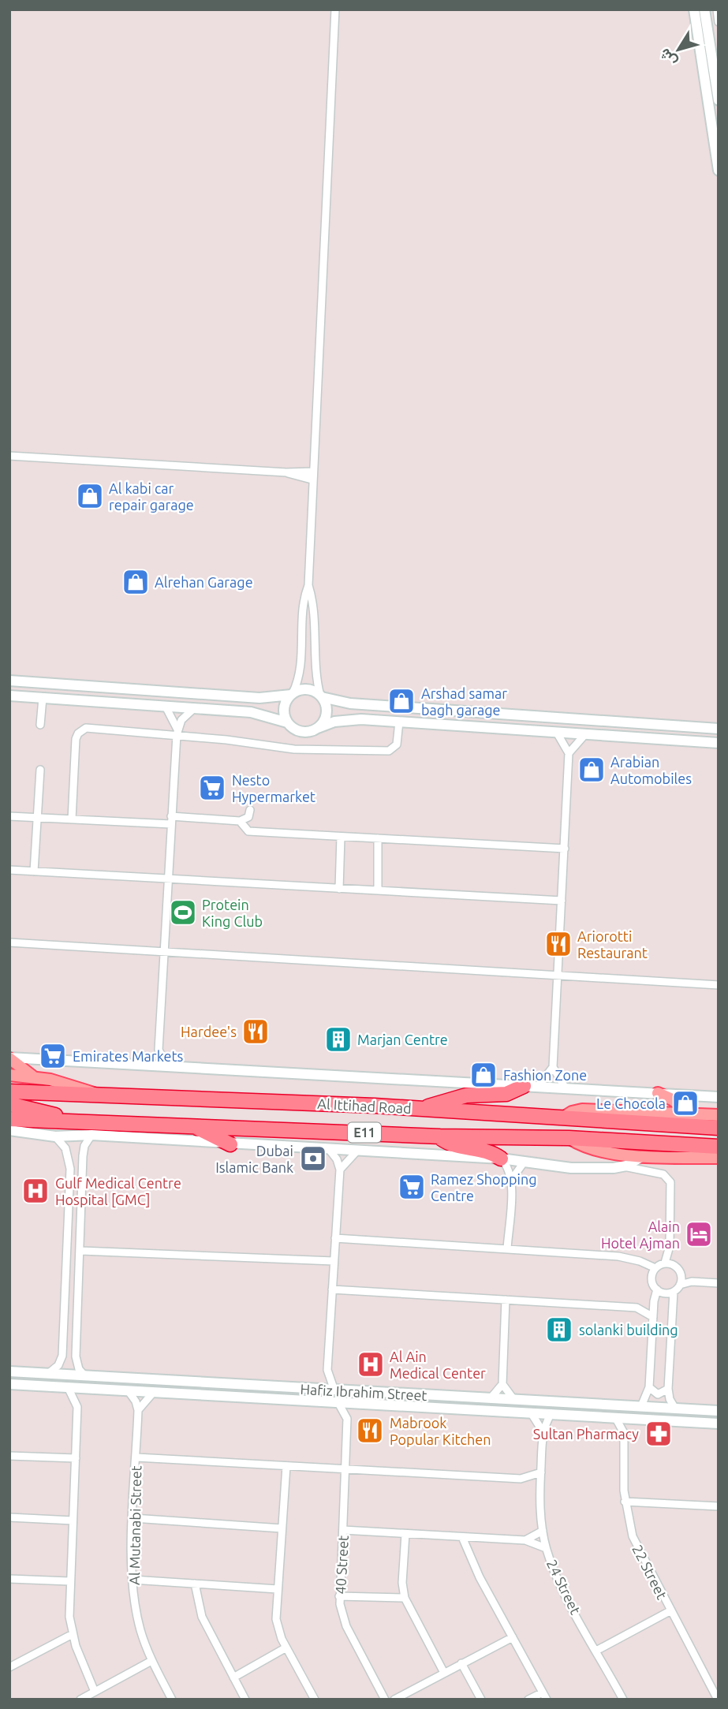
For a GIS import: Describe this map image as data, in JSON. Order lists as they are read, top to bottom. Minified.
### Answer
{"streets":{"highway":["Al Ittihad Road","E11"],"main road":["Hafiz Ibrahim Street"],"street":["Al Mutanabi Street","40 Street","22 Street","24 Street"]},"crossings":[["Hafiz Ibrahim Street","Al Mutanabi Street"],["Hafiz Ibrahim Street","40 Street"],["Hafiz Ibrahim Street","22 Street"],["Hafiz Ibrahim Street","24 Street"]],"places":{"shop":["Al kabi car repair garage","Alrehan Garage","Arshad samar bagh garage","Arabian Automobiles","Fashion Zone","Le Chocola"],"supermarket":["Nesto Hypermarket","Emirates Markets","Ramez Shopping Centre"],"sports":["Protein King Club"],"restaurant":["Ariorotti Restaurant","Hardee's","Mabrook Popular Kitchen"],"building":["Marjan Centre","solanki building"],"bank":["Dubai Islamic Bank"],"hospital":["Gulf Medical Centre Hospital [GMC]","Al Ain Medical Center"],"hotel":["Alain Hotel Ajman"],"pharmacy":["Sultan Pharmacy"]},"north":"bottom left"}
